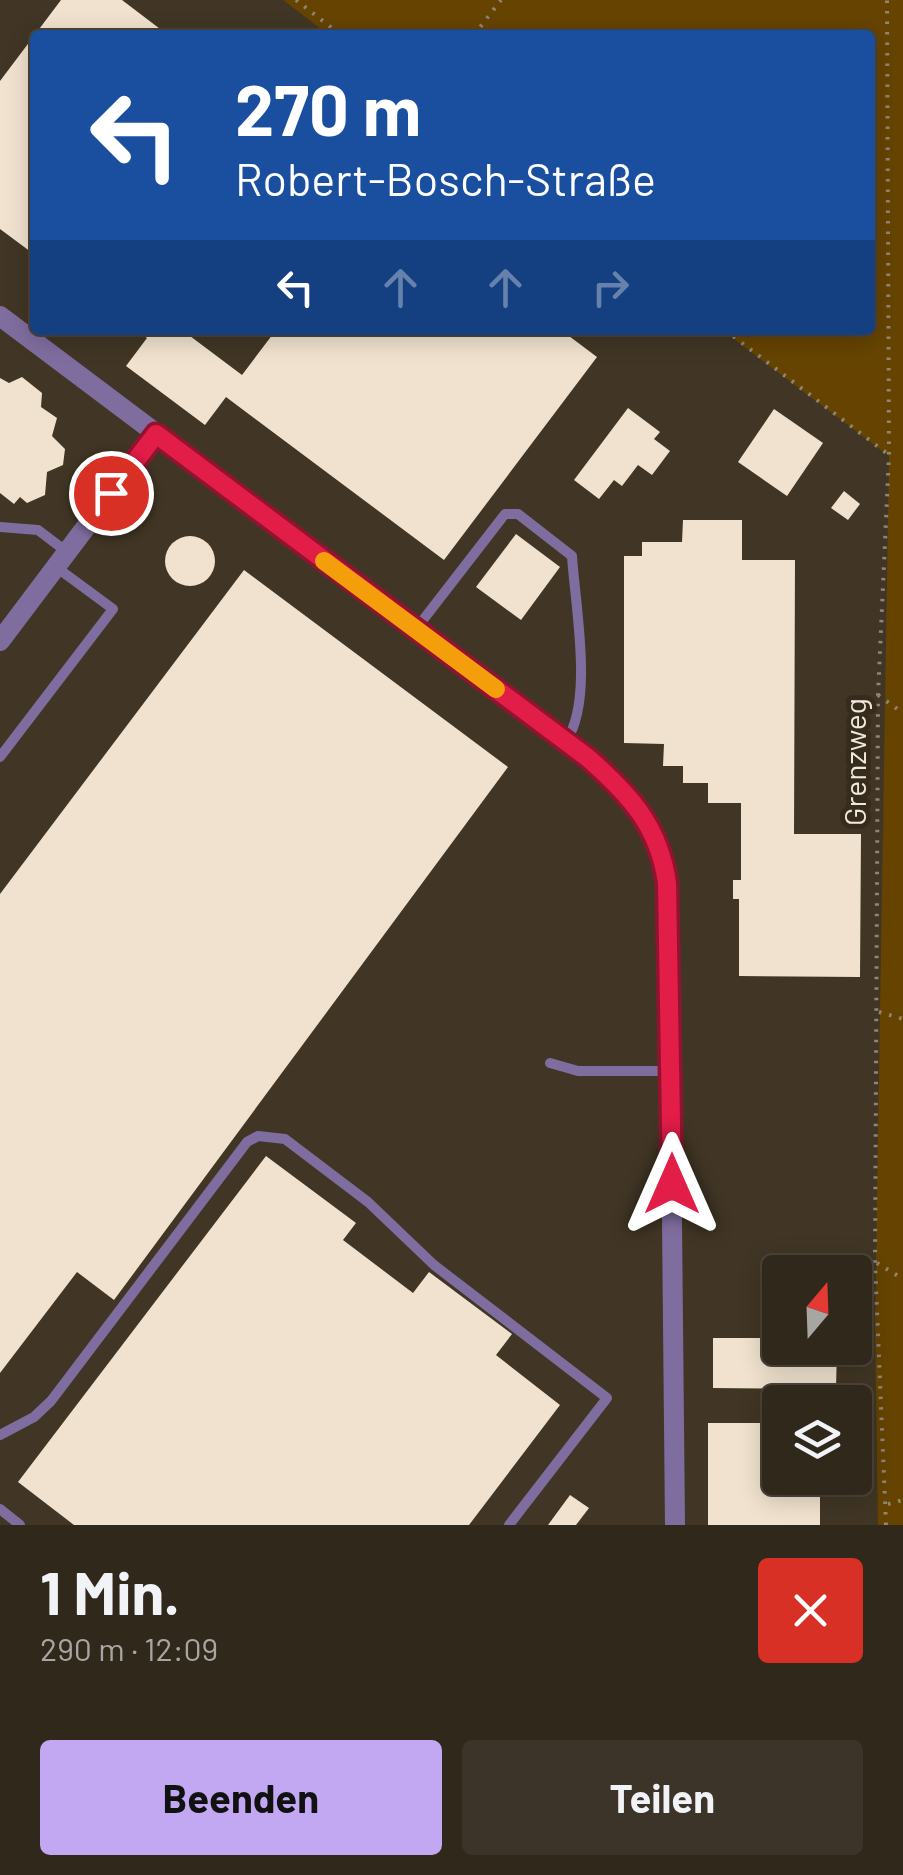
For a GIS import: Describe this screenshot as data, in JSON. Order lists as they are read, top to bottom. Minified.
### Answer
{"streets":{"path":["Grenzweg"]},"north":"top","page":{"turn":["270 m","Robert-Bosch-Straße"],"heading":["1 Min.","290 m · 12:09"],"buttons":["Beenden","Teilen"]}}
